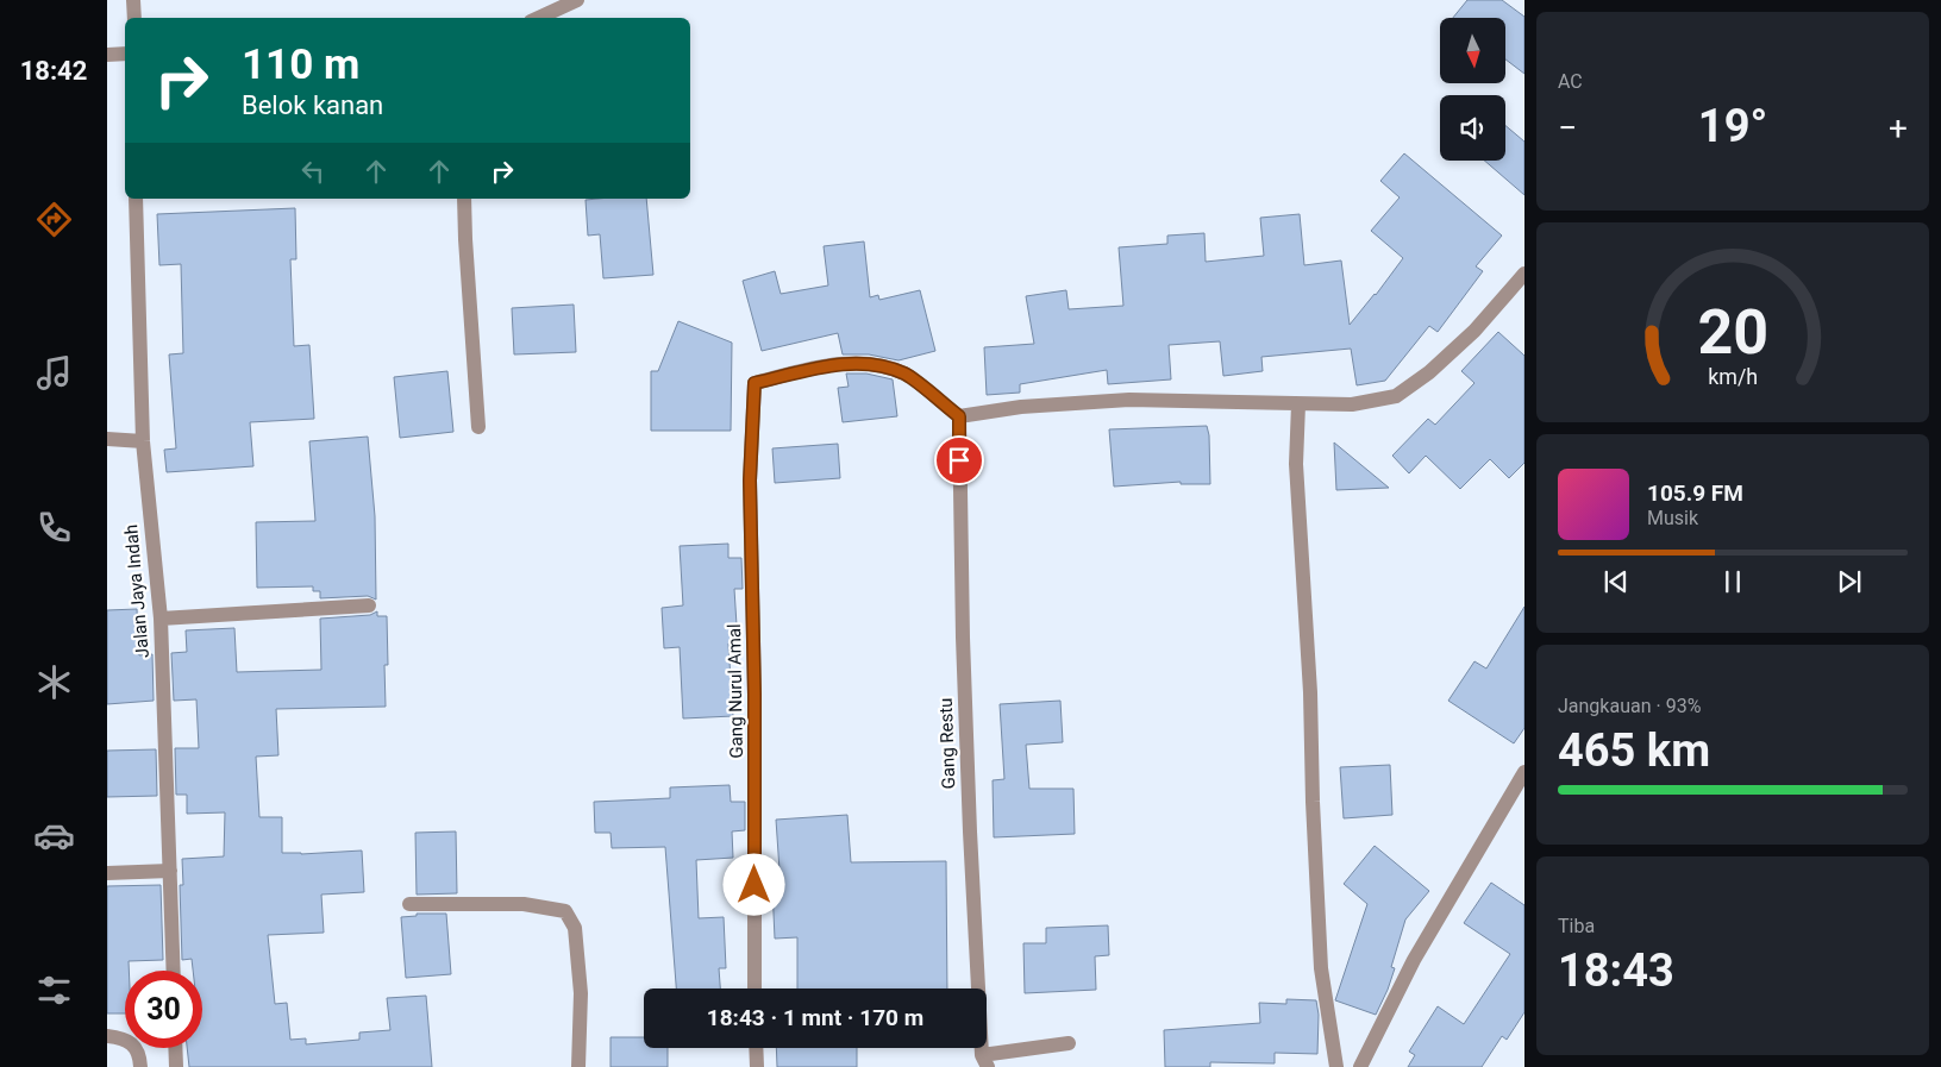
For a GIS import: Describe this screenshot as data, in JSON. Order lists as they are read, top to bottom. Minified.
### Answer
{"streets":{"street":["Jalan Jaya Indah","Gang Nurul Amal","Gang Restu"]},"crossings":[["Gang Nurul Amal","Gang Restu"]],"north":"bottom","page":{"tabs":"18:42","tile":["AC",["Jangkauan · 93%","465 km"],["Tiba","18:43"]],"turn":["110 m","Belok kanan"],"heat":["−","19°","+"],"song":["105.9 FM","Musik"],"limit":"30","trip":"18:43 · 1 mnt · 170 m","gauge":["20","km/h"]}}
